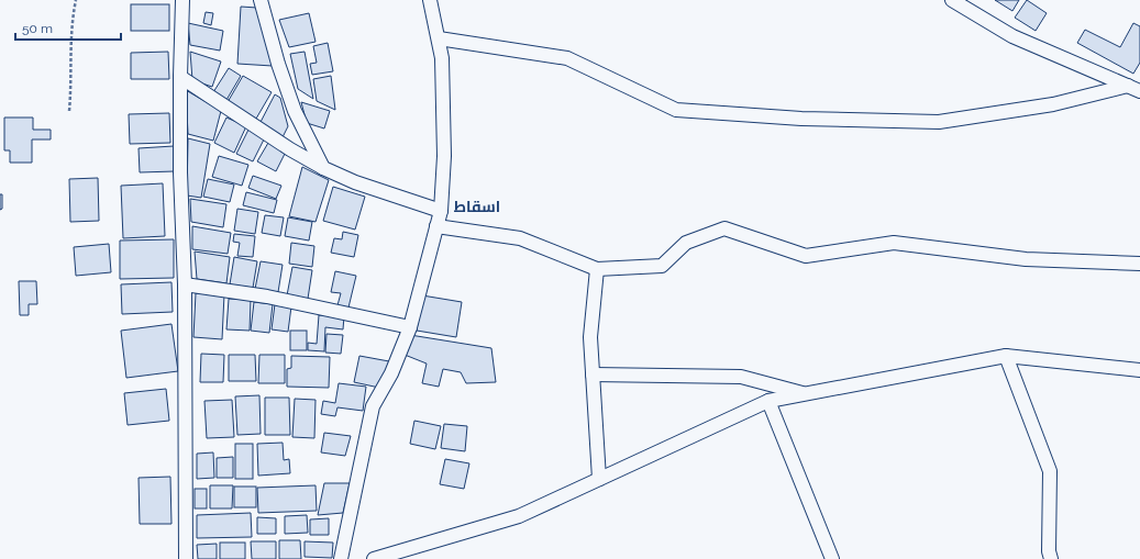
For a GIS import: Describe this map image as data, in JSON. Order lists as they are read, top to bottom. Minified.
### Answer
{"districts":["اسقاط"],"scale_bar":"50 m"}
